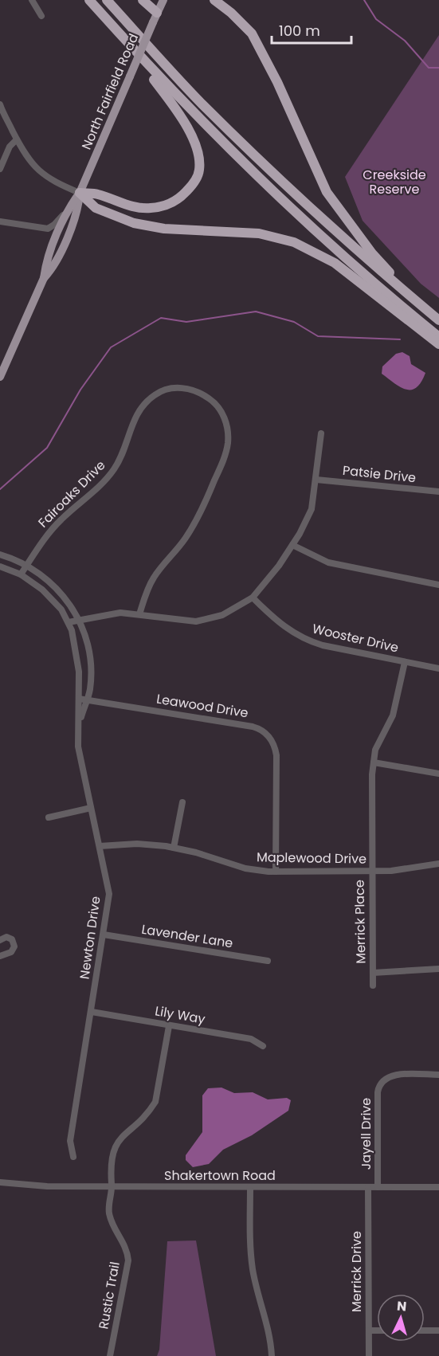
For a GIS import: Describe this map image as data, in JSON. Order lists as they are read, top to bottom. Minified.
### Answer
{"streets":{"main road":["North Fairfield Road"],"street":["Patsie Drive","Fairoaks Drive","Wooster Drive","Leawood Drive","Maplewood Drive","Merrick Place","Lavender Lane","Newton Drive","Lily Way","Jayell Drive","Shakertown Road","Merrick Drive","Rustic Trail"]},"crossings":[["Fairoaks Drive","Newton Drive"],["Wooster Drive","Merrick Place"],["Leawood Drive","Maplewood Drive"],["Leawood Drive","Newton Drive"],["Maplewood Drive","Merrick Place"],["Maplewood Drive","Newton Drive"],["Lavender Lane","Newton Drive"],["Newton Drive","Lily Way"],["Lily Way","Rustic Trail"],["Jayell Drive","Shakertown Road"],["Shakertown Road","Merrick Drive"],["Shakertown Road","Rustic Trail"]],"parks":["Creekside Reserve"],"scale_bar":"100 m","north":"top"}
